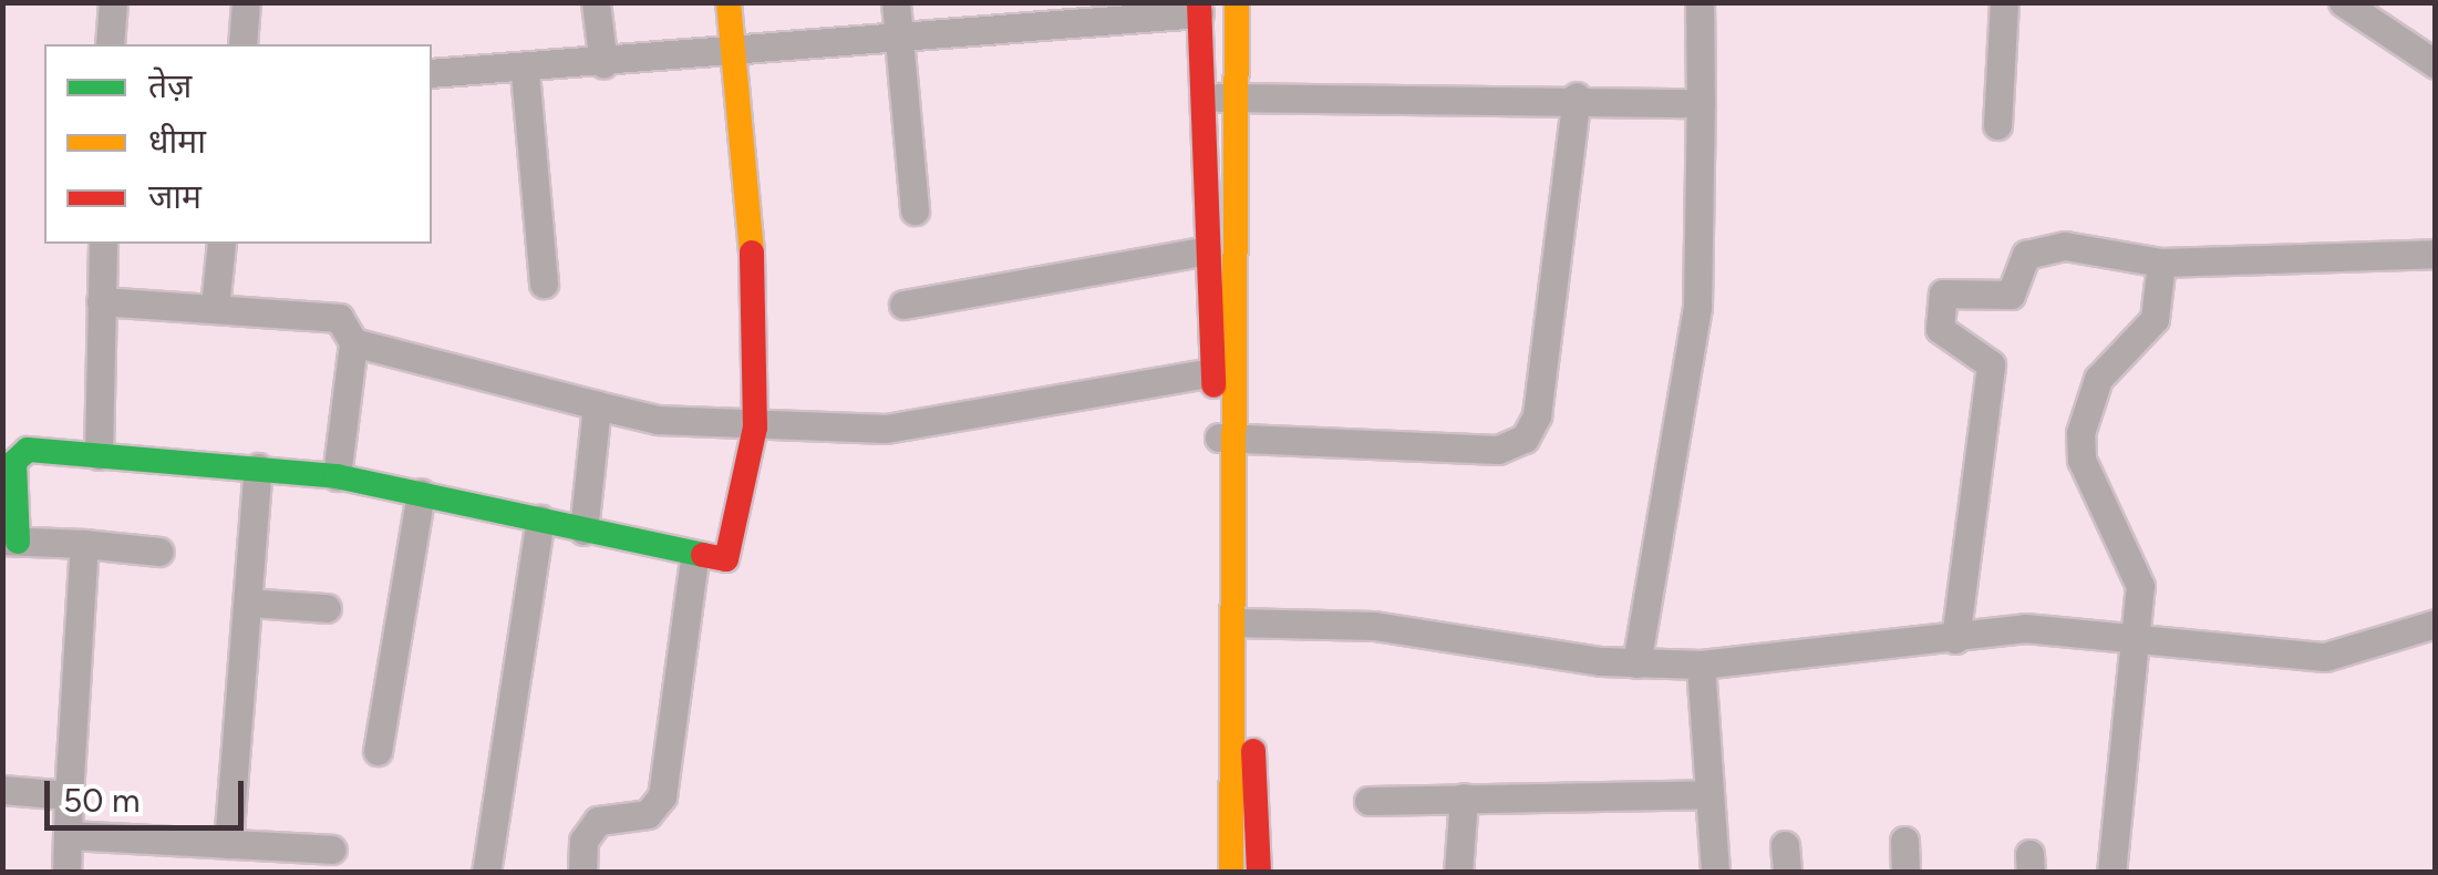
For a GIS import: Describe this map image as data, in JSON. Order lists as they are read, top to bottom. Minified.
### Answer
{"legend":["तेज़","धीमा","जाम"],"scale_bar":"50 m"}
